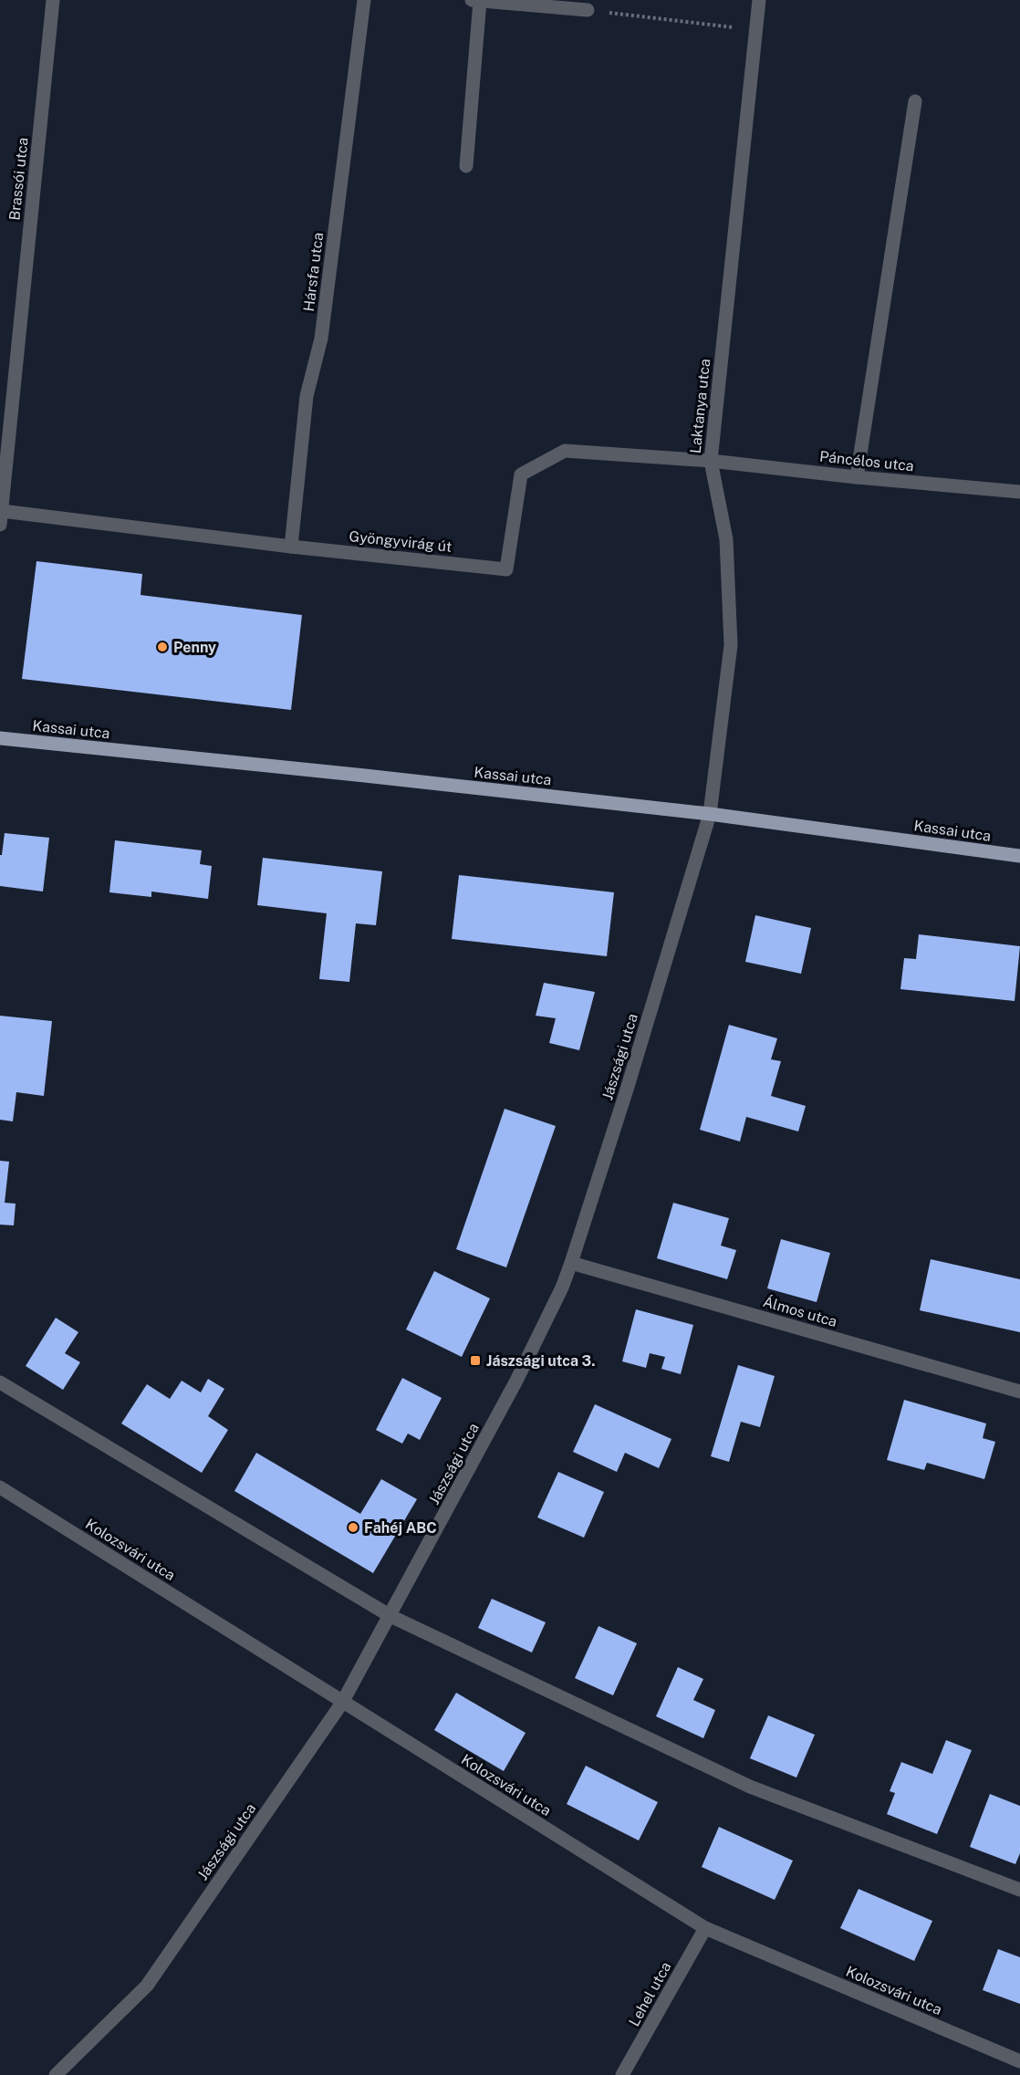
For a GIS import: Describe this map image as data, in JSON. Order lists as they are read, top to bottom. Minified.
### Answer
{"streets":{"main road":["Kassai utca"],"street":["Brassói utca","Hársfa utca","Laktanya utca","Páncélos utca","Gyöngyvirág út","Jászsági utca","Álmos utca","Kolozsvári utca","Lehel utca"]},"crossings":[["Brassói utca","Gyöngyvirág út"],["Hársfa utca","Gyöngyvirág út"],["Laktanya utca","Páncélos utca"],["Laktanya utca","Gyöngyvirág út"],["Laktanya utca","Kassai utca"],["Laktanya utca","Jászsági utca"],["Páncélos utca","Gyöngyvirág út"],["Kassai utca","Jászsági utca"],["Jászsági utca","Álmos utca"],["Jászsági utca","Kolozsvári utca"],["Kolozsvári utca","Lehel utca"]],"places":{"other":["Penny","Fahéj ABC"],"transit":["Jászsági utca 3."]}}
